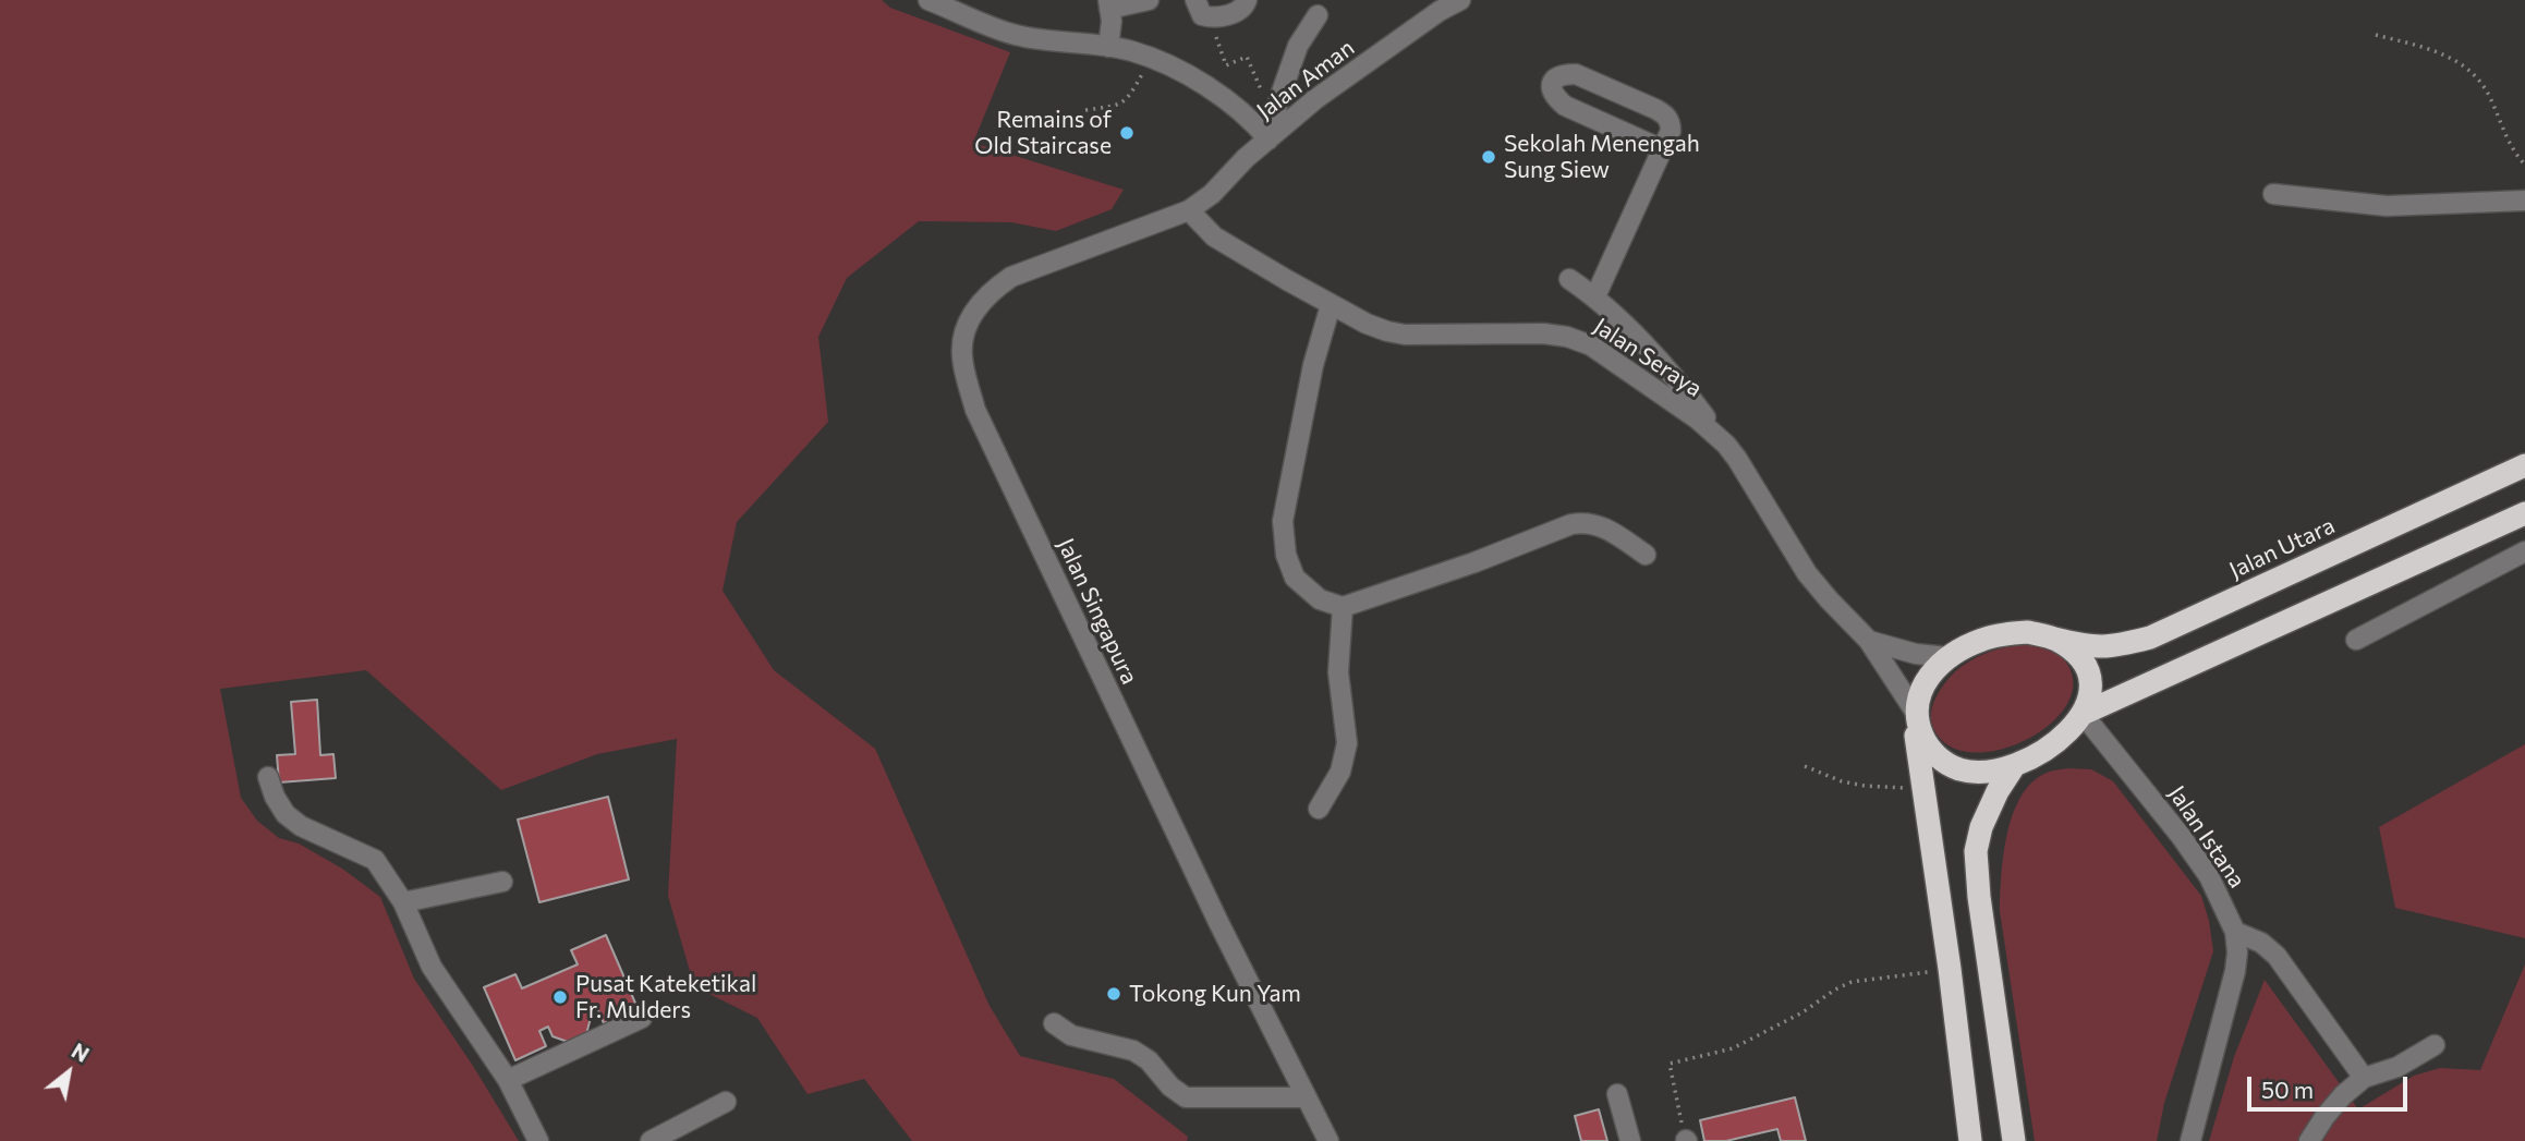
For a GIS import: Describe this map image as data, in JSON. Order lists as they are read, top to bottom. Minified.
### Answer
{"streets":{"highway":["Jalan Utara"],"street":["Jalan Aman","Jalan Seraya","Jalan Singapura","Jalan Istana"]},"crossings":[["Jalan Aman","Jalan Seraya"],["Jalan Aman","Jalan Singapura"],["Jalan Seraya","Jalan Utara"],["Jalan Seraya","Jalan Singapura"],["Jalan Seraya","Jalan Istana"],["Jalan Utara","Jalan Istana"]],"places":["Remains of Old Staircase","Sekolah Menengah Sung Siew","Tokong Kun Yam","Pusat Kateketikal Fr. Mulders"],"scale_bar":"50 m","north":"top right"}
